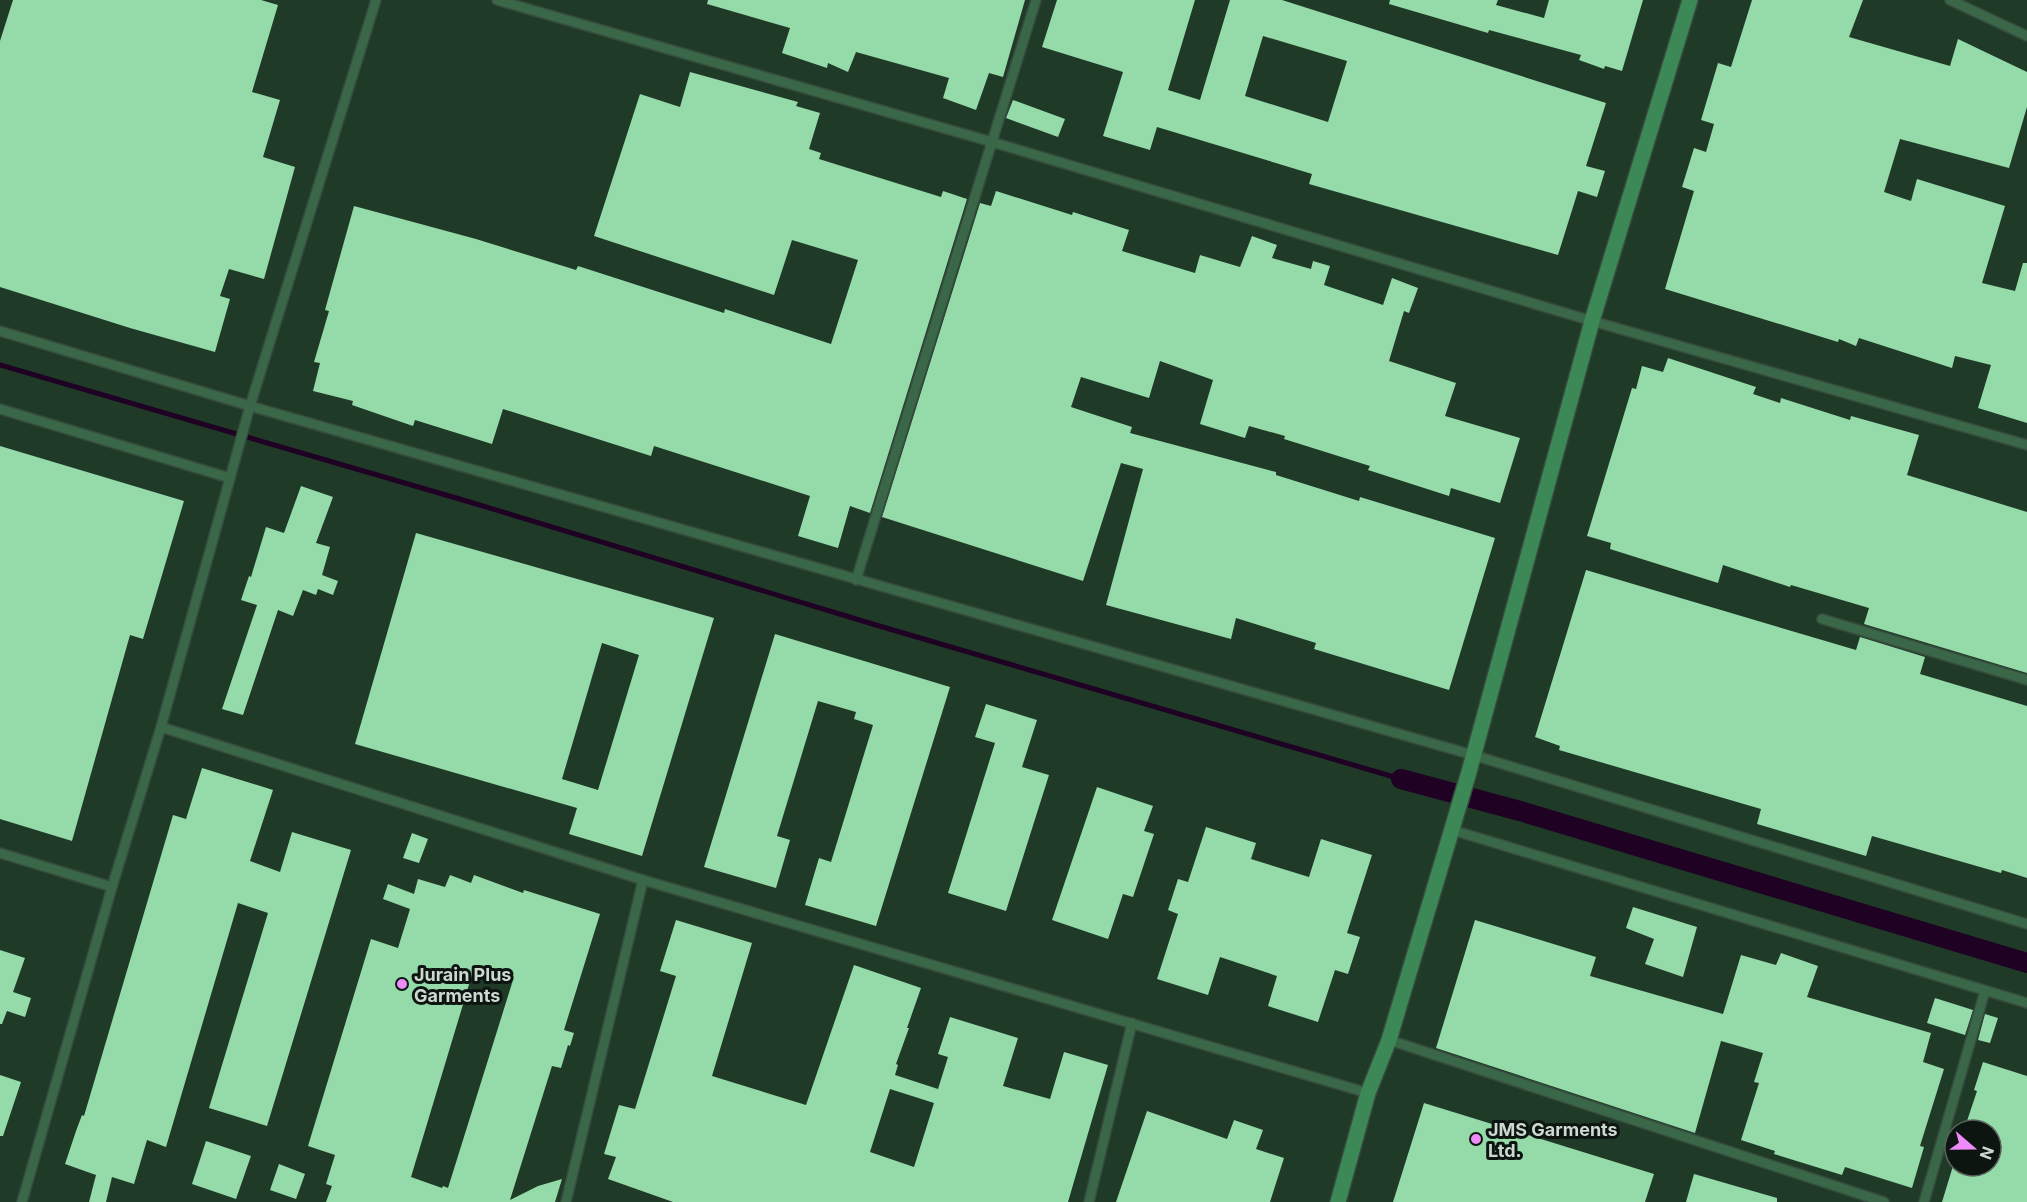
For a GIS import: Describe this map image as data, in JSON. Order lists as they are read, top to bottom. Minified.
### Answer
{"places":["Jurain Plus Garments","JMS Garments Ltd."],"north":"right"}
